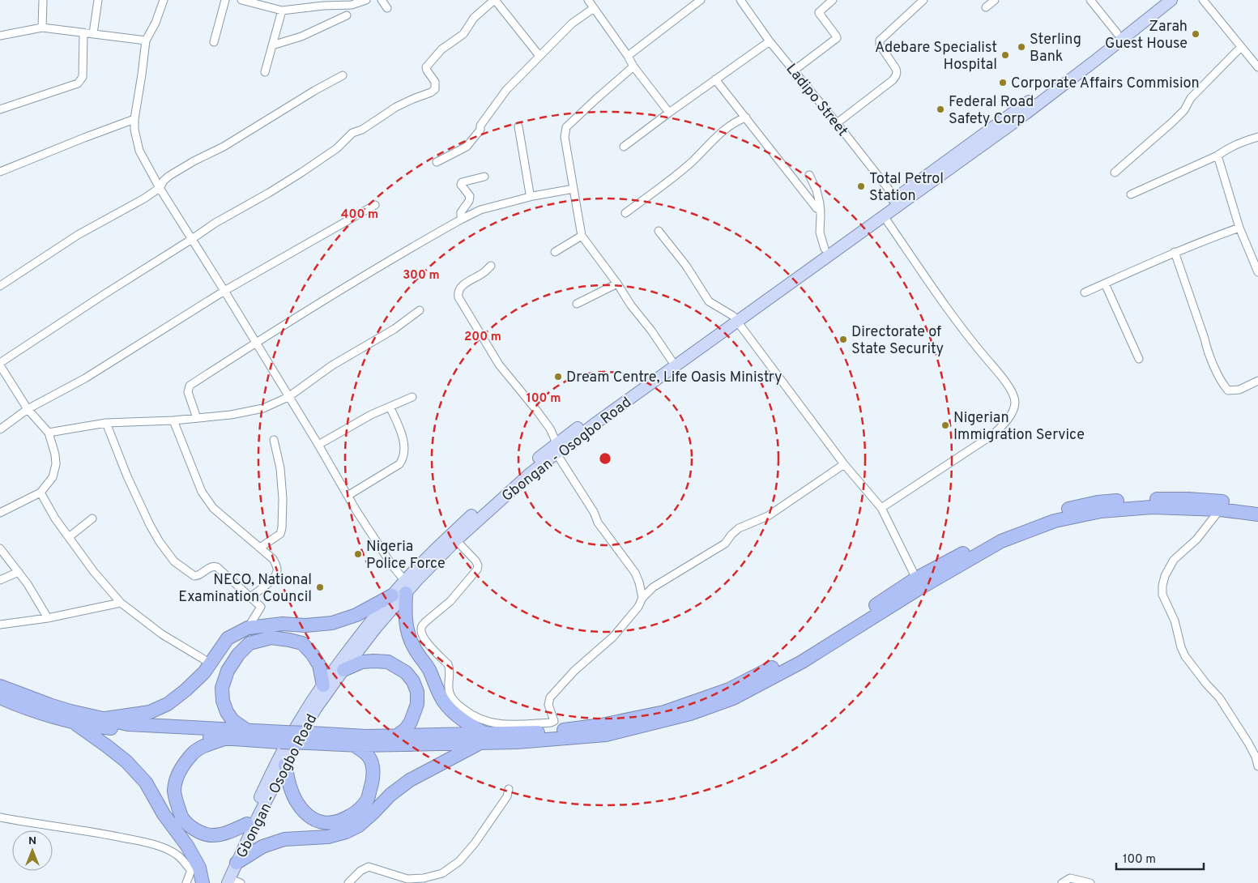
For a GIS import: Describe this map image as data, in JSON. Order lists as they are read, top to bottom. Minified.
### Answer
{"streets":{"main road":["Gbongan - Osogbo Road"],"street":["Ladipo Street"]},"crossings":[["Ladipo Street","Gbongan - Osogbo Road"]],"places":["Zarah Guest House","Sterling Bank","Adebare Specialist Hospital","Corporate Affairs Commision","Federal Road Safety Corp","Total Petrol Station","Directorate of State Security","Dream Centre, Life Oasis Ministry","Nigerian Immigration Service","Nigeria Police Force","NECO, National Examination Council"],"scale_bar":"100 m","north":"top","rings":["400 m","300 m","200 m","100 m"]}
